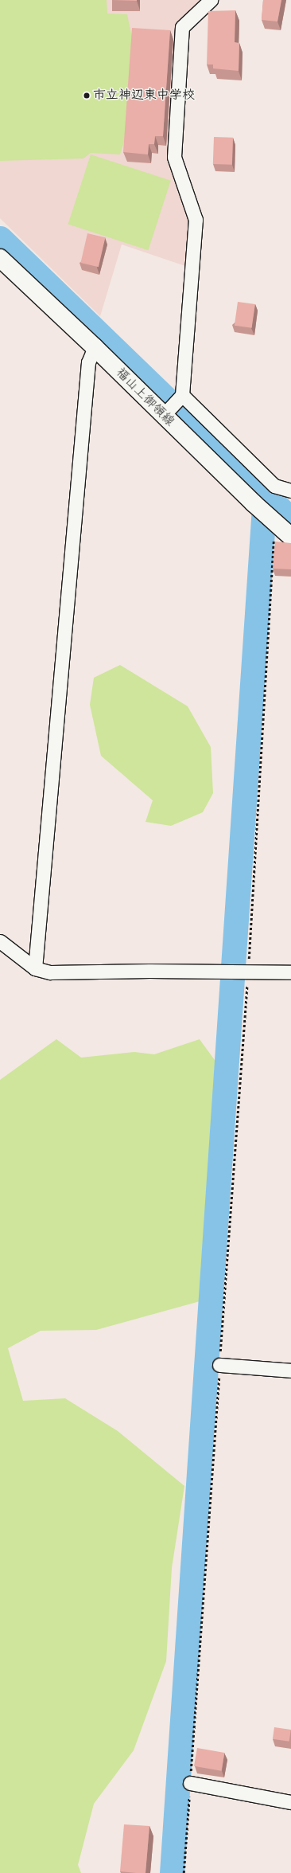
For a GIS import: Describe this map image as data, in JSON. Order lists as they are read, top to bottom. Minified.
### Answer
{"streets":{"main road":["福山上御領線"]},"places":["市立神辺東中学校"]}
